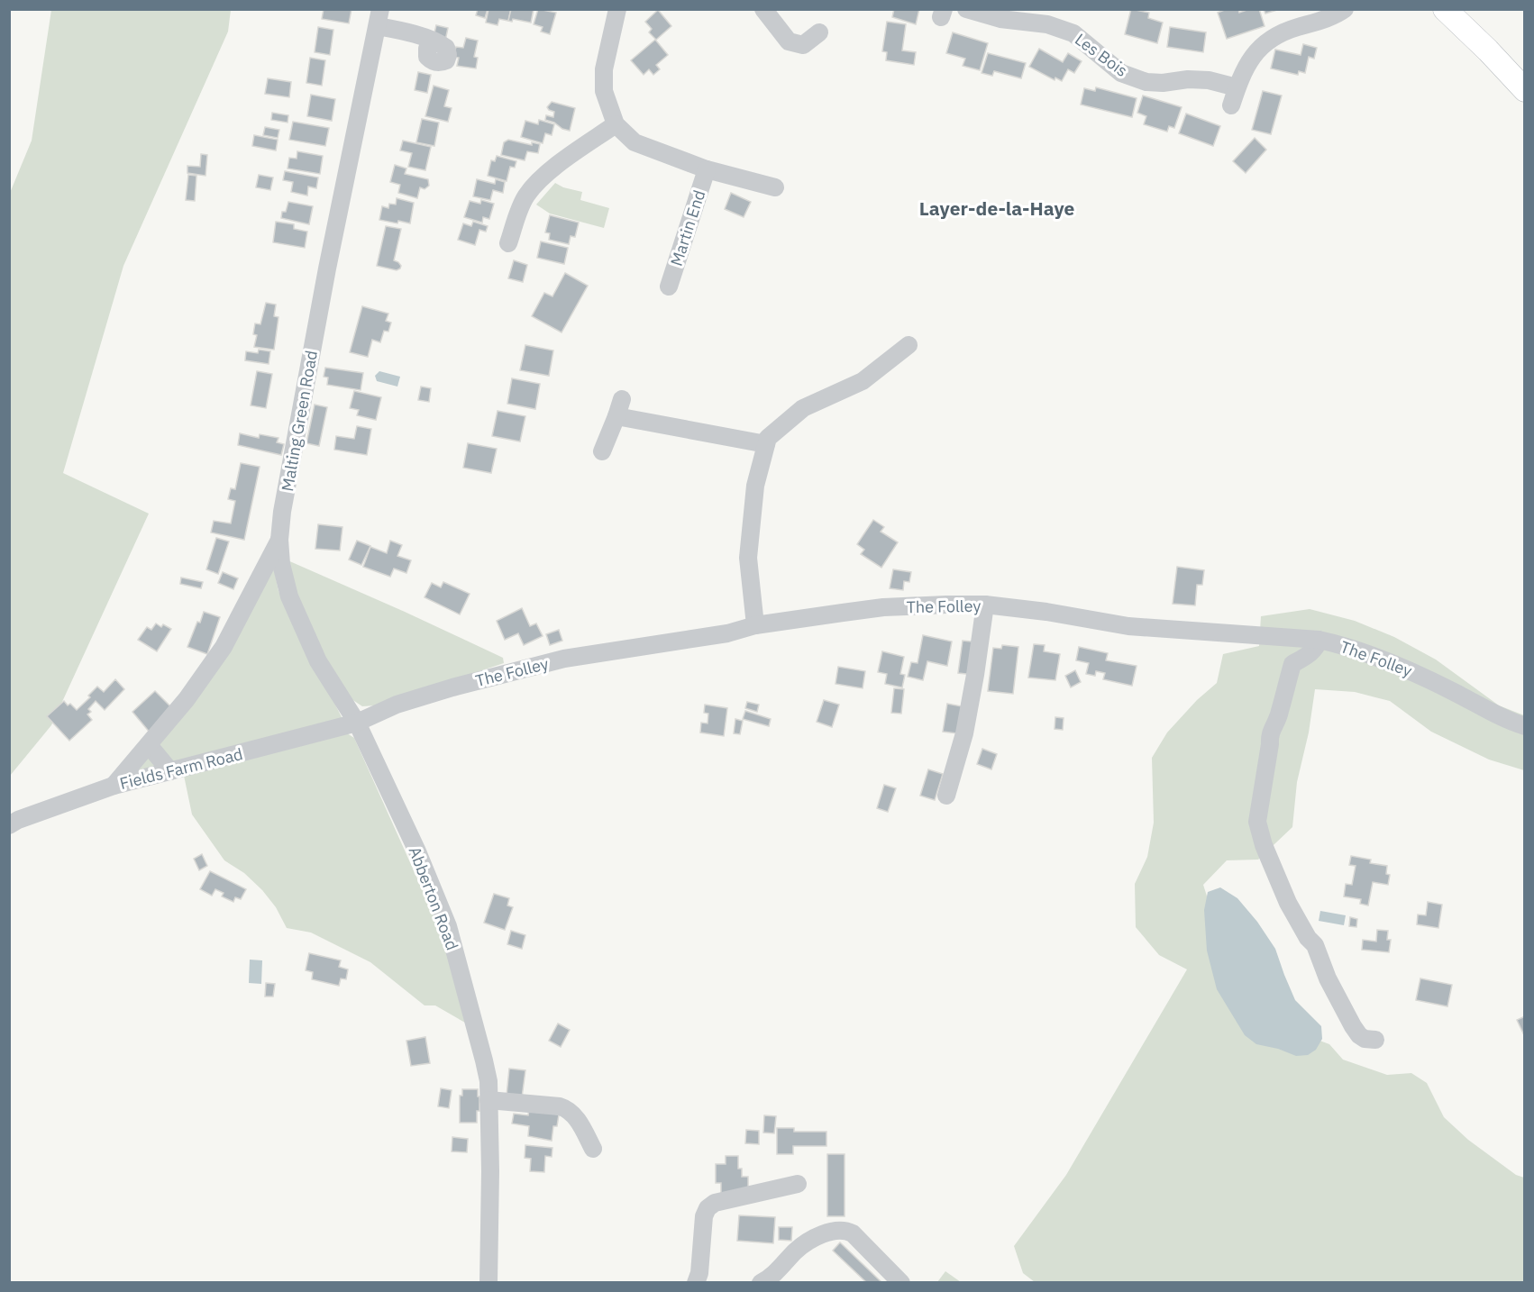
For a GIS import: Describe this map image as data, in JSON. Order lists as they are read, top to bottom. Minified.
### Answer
{"streets":{"street":["Les Bois","Martin End","Malting Green Road","The Folley","Fields Farm Road","Abberton Road"]},"crossings":[["Malting Green Road","Fields Farm Road"],["Malting Green Road","Abberton Road"],["The Folley","Fields Farm Road"],["The Folley","Abberton Road"],["Fields Farm Road","Abberton Road"]],"districts":["Layer-de-la-Haye"]}
